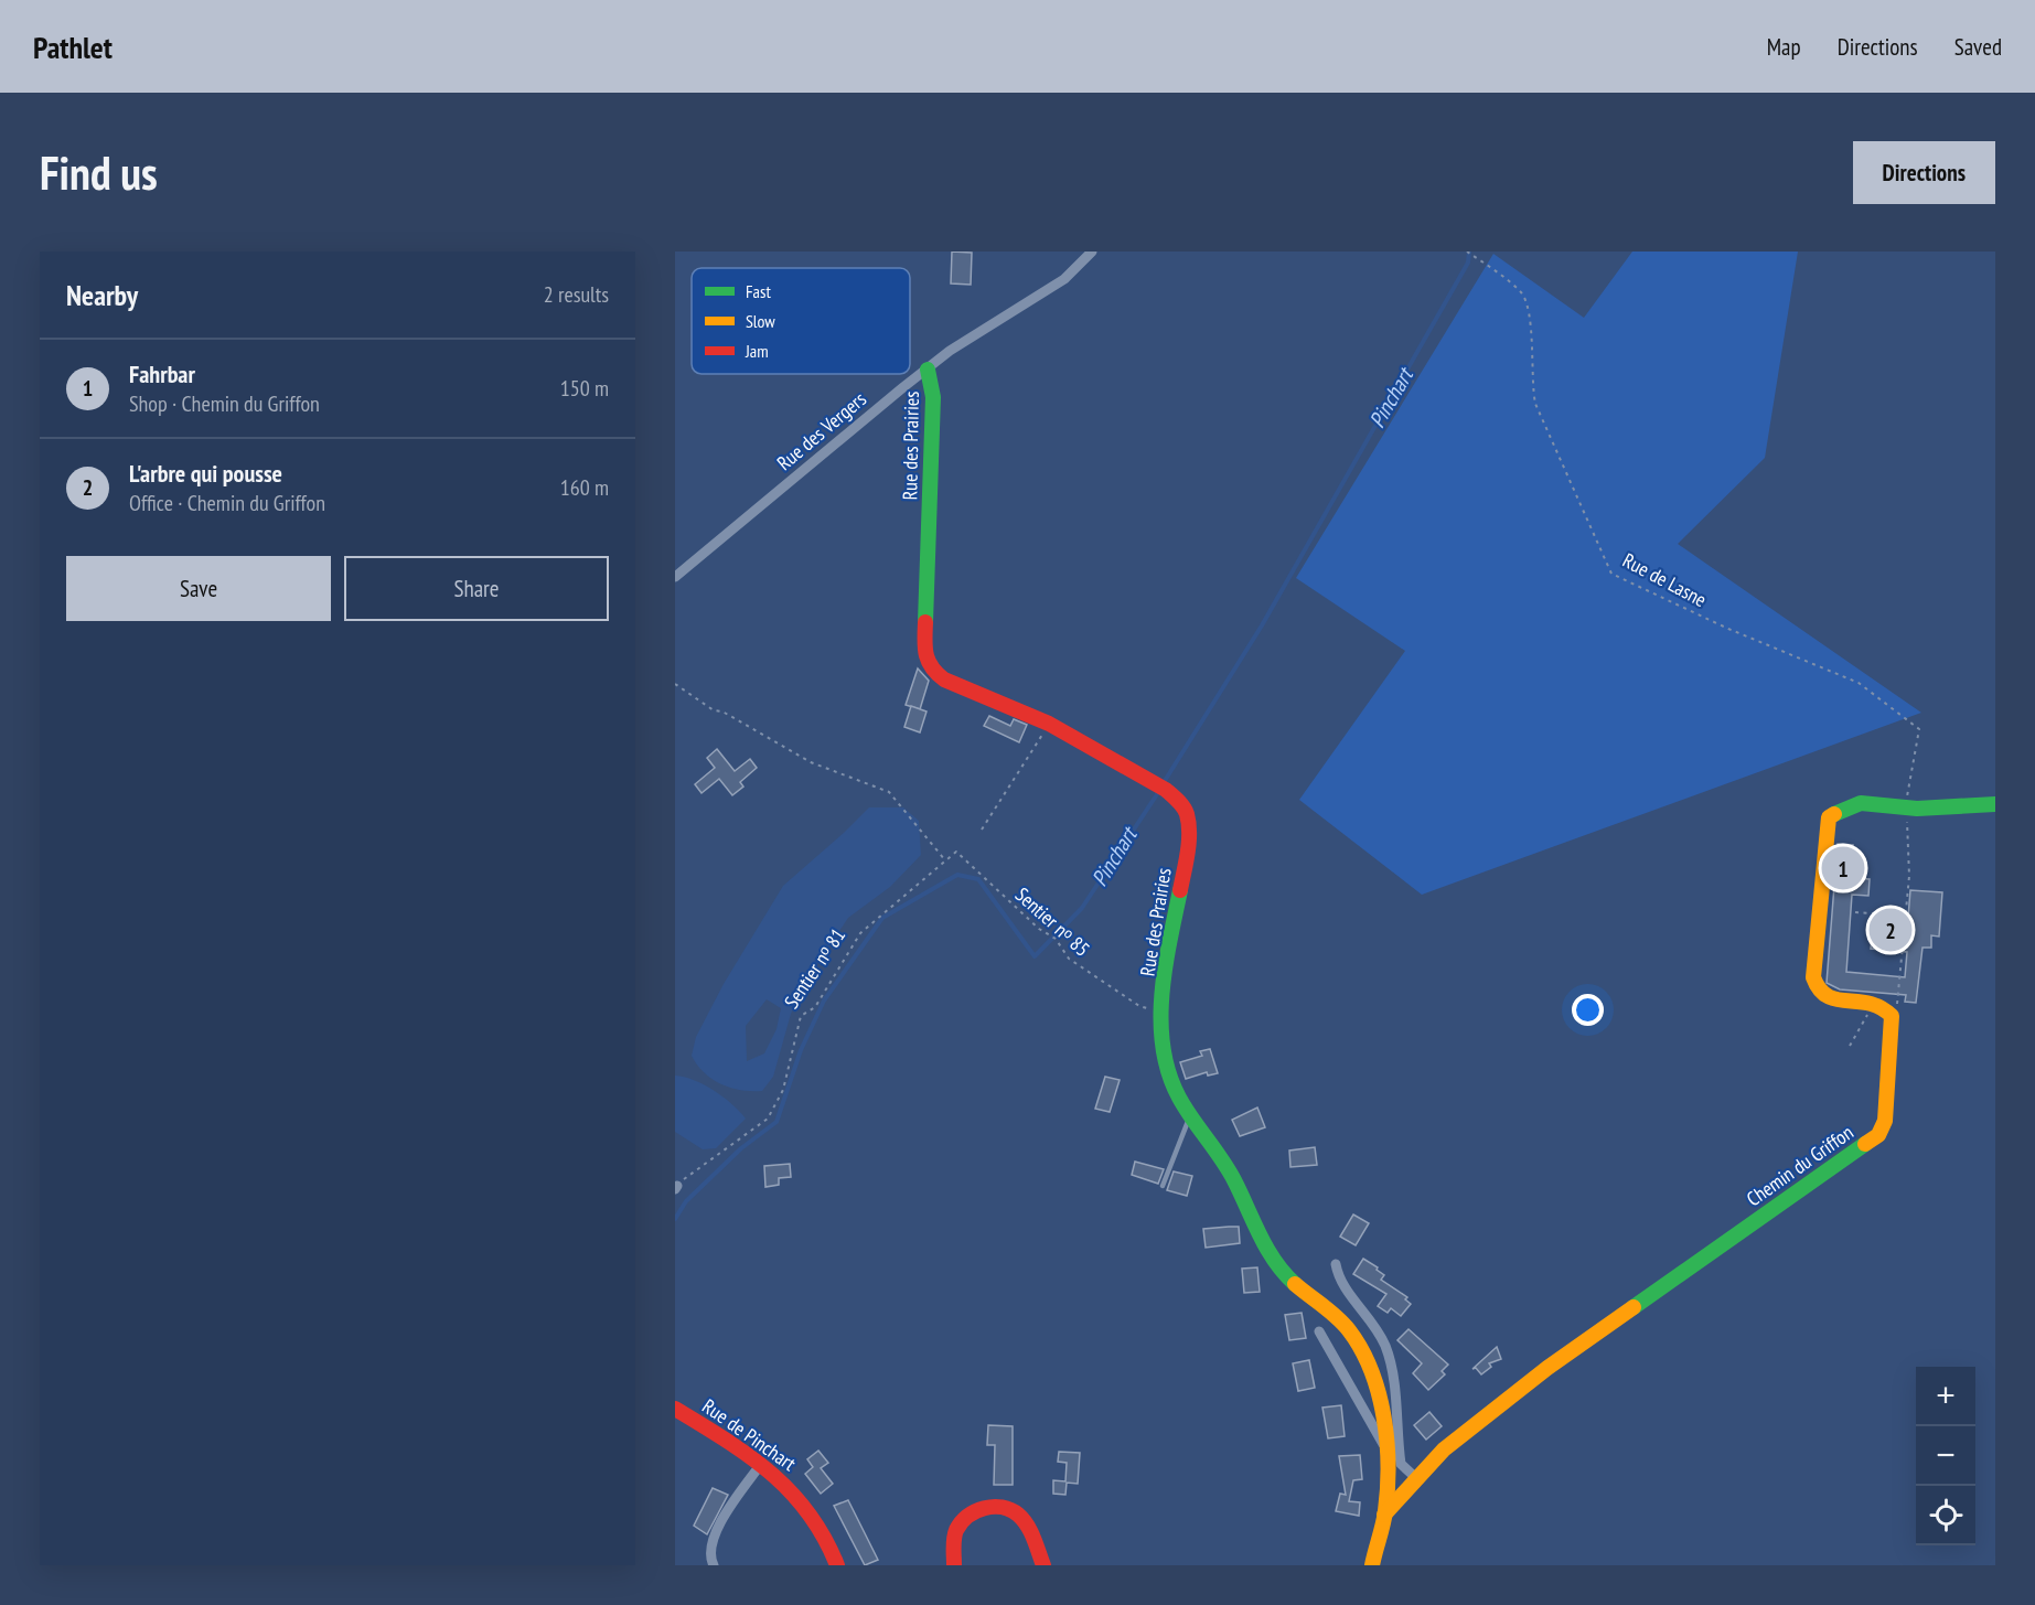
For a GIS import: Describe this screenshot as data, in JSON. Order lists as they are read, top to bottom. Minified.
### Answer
{"streets":{"street":["Rue des Vergers","Rue des Prairies","Chemin du Griffon","Rue de Pinchart"],"path":["Rue de Lasne","Sentier nᵒ 85","Sentier nᵒ 81"]},"crossings":[["Rue des Vergers","Rue des Prairies"],["Rue des Prairies","Sentier nᵒ 85"],["Rue des Prairies","Chemin du Griffon"],["Sentier nᵒ 85","Sentier nᵒ 81"]],"water":["Pinchart"],"legend":["Fast","Slow","Jam"],"page":{"header":"Pathlet","nav":["Map","Directions","Saved"],"buttons":["Directions",["Save","Share"]],"title":"Find us","heading":["Nearby","2 results"],"list":[{"mark":"1","name":"Fahrbar","note":"Shop · Chemin du Griffon","value":"150 m"},{"mark":"2","name":"L'arbre qui pousse","note":"Office · Chemin du Griffon","value":"160 m"}],"pins":["1","2"],"map_buttons":["+","−"]}}
